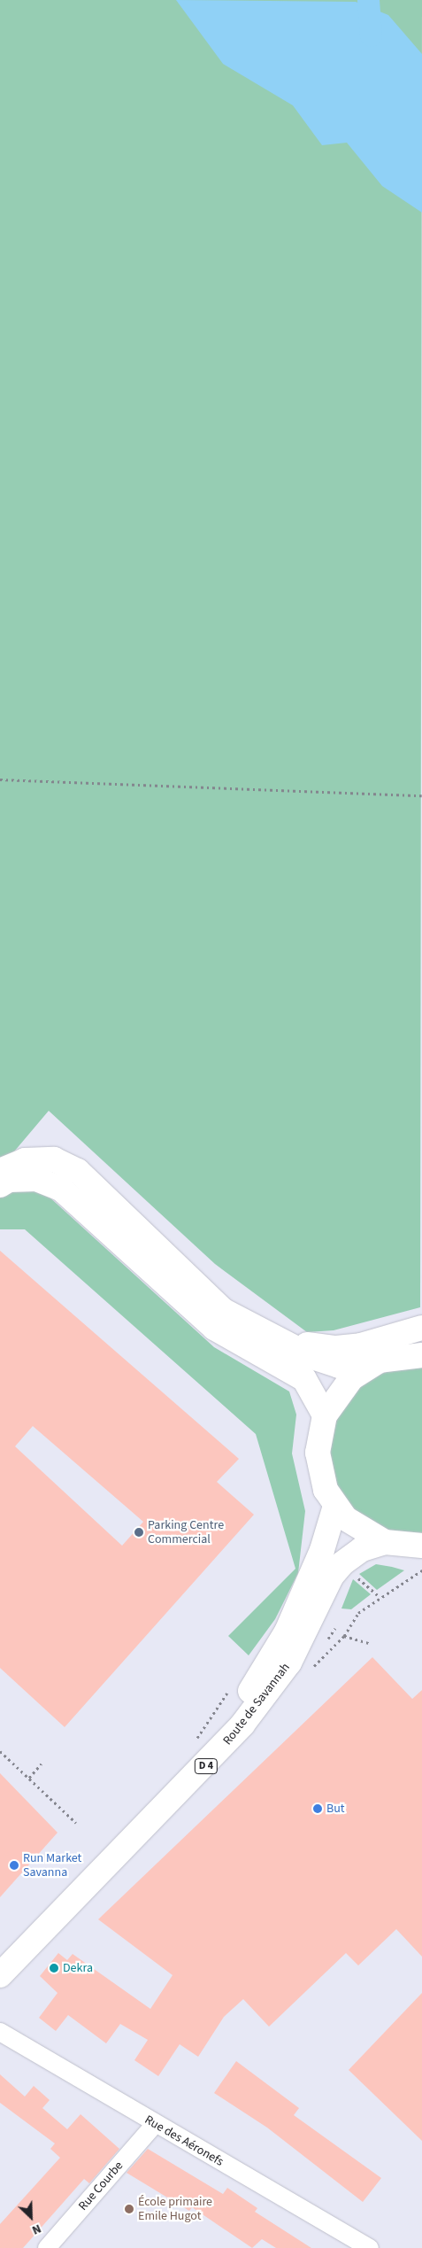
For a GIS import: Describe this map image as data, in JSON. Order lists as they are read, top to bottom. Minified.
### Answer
{"streets":{"main road":["Route de Savannah","D 4"],"street":["Rue des Aéronefs","Rue Courbe"]},"crossings":[["Rue des Aéronefs","Rue Courbe"]],"places":["Parking Centre Commercial","But","Run Market Savanna","Dekra","École primaire Emile Hugot"],"north":"bottom right"}
